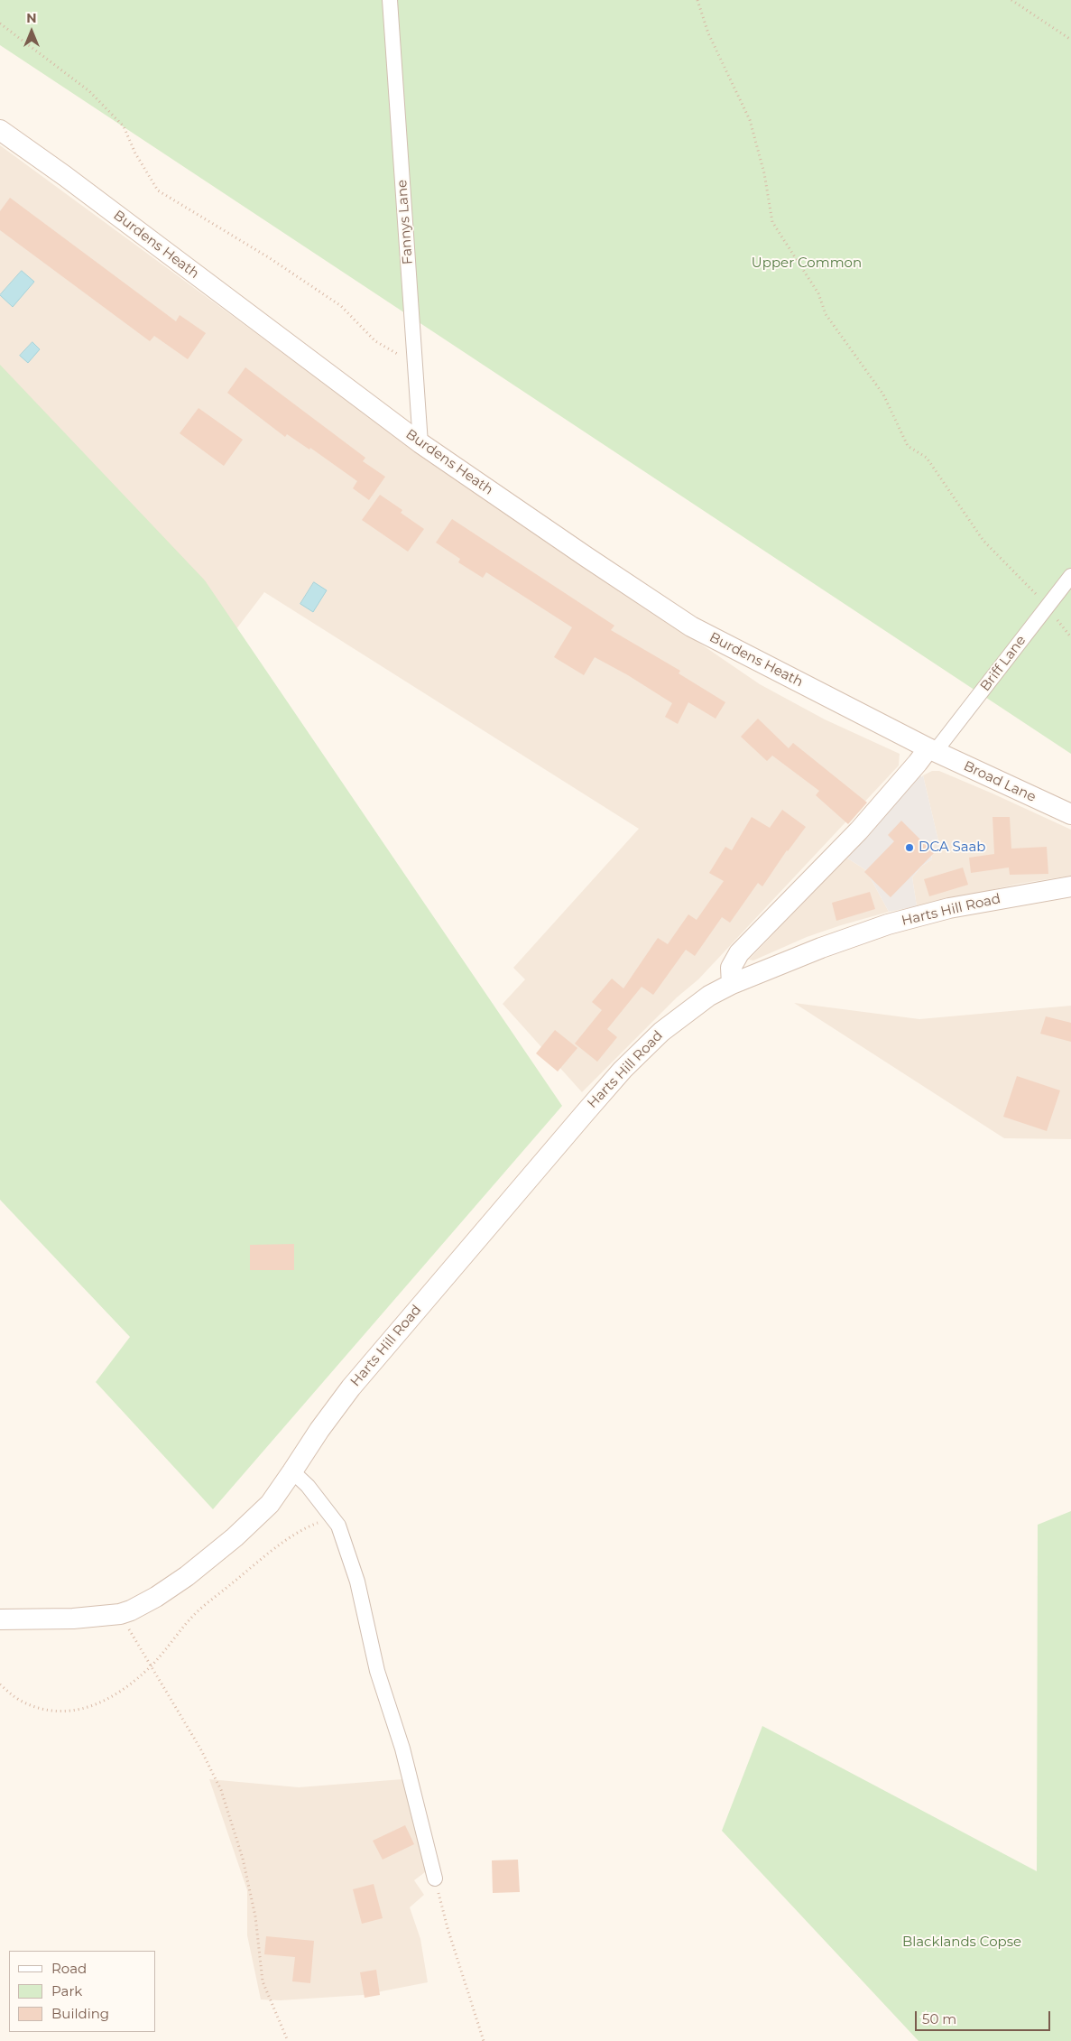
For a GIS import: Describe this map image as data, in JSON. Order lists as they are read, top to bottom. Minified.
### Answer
{"streets":{"street":["Fannys Lane","Burdens Heath","Briff Lane","Broad Lane","Harts Hill Road"]},"crossings":[["Fannys Lane","Burdens Heath"],["Burdens Heath","Briff Lane"],["Burdens Heath","Broad Lane"],["Briff Lane","Broad Lane"]],"parks":["Upper Common","Blacklands Copse"],"places":["DCA Saab"],"legend":["Road","Park","Building"],"scale_bar":"50 m","north":"top"}
